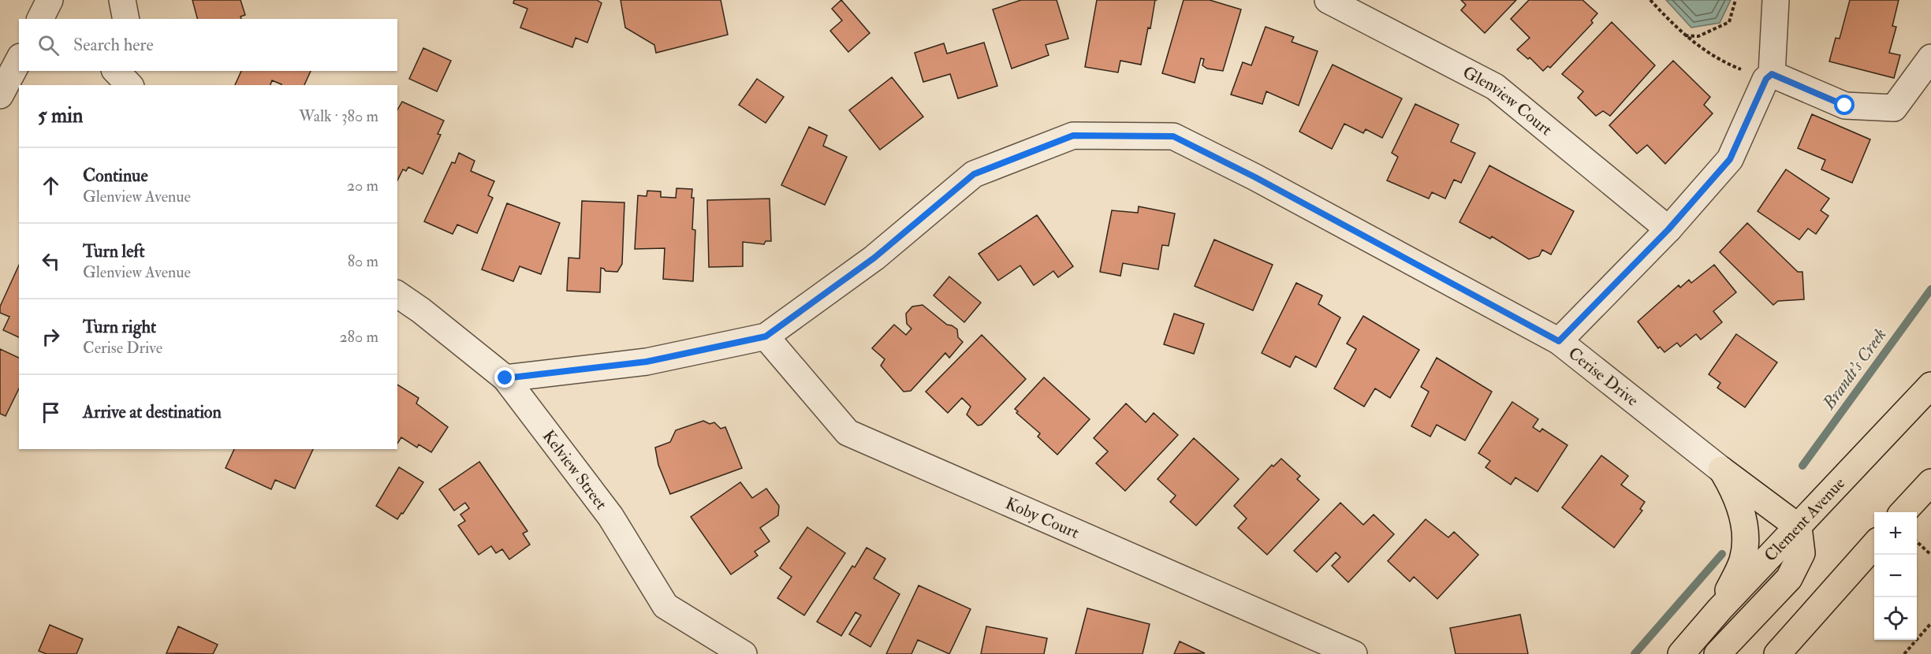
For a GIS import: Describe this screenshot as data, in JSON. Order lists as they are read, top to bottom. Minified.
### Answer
{"streets":{"main road":["Clement Avenue"],"street":["Glenview Court","Cerise Drive","Kelview Street","Koby Court"]},"crossings":[["Cerise Drive","Kelview Street"],["Cerise Drive","Koby Court"]],"water":["Brandt's Creek"],"page":{"search":"Search here","heading":["5 min","Walk · 380 m"],"list":[["Continue","Glenview Avenue","20 m"],["Turn left","Glenview Avenue","80 m"],["Turn right","Cerise Drive","280 m"],"Arrive at destination"],"map_buttons":["+","−"]}}
